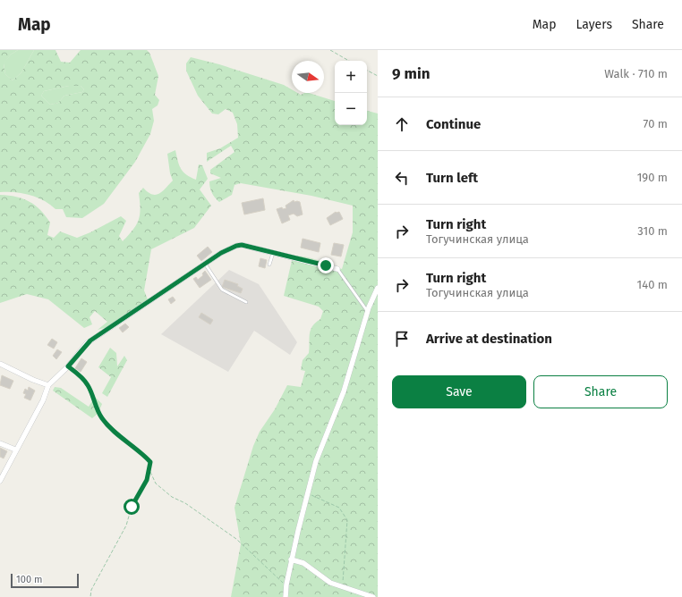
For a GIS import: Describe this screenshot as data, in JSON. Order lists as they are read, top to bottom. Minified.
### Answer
{"scale_bar":"100 m","north":"right","page":{"header":"Map","nav":["Map","Layers","Share"],"heading":["9 min","Walk · 710 m"],"map_buttons":["+","−"],"list":[["Continue","70 m"],["Turn left","190 m"],["Turn right","Тогучинская улица","310 m"],["Turn right","Тогучинская улица","140 m"],"Arrive at destination"],"buttons":["Save","Share"],"scale":"100 m"}}
